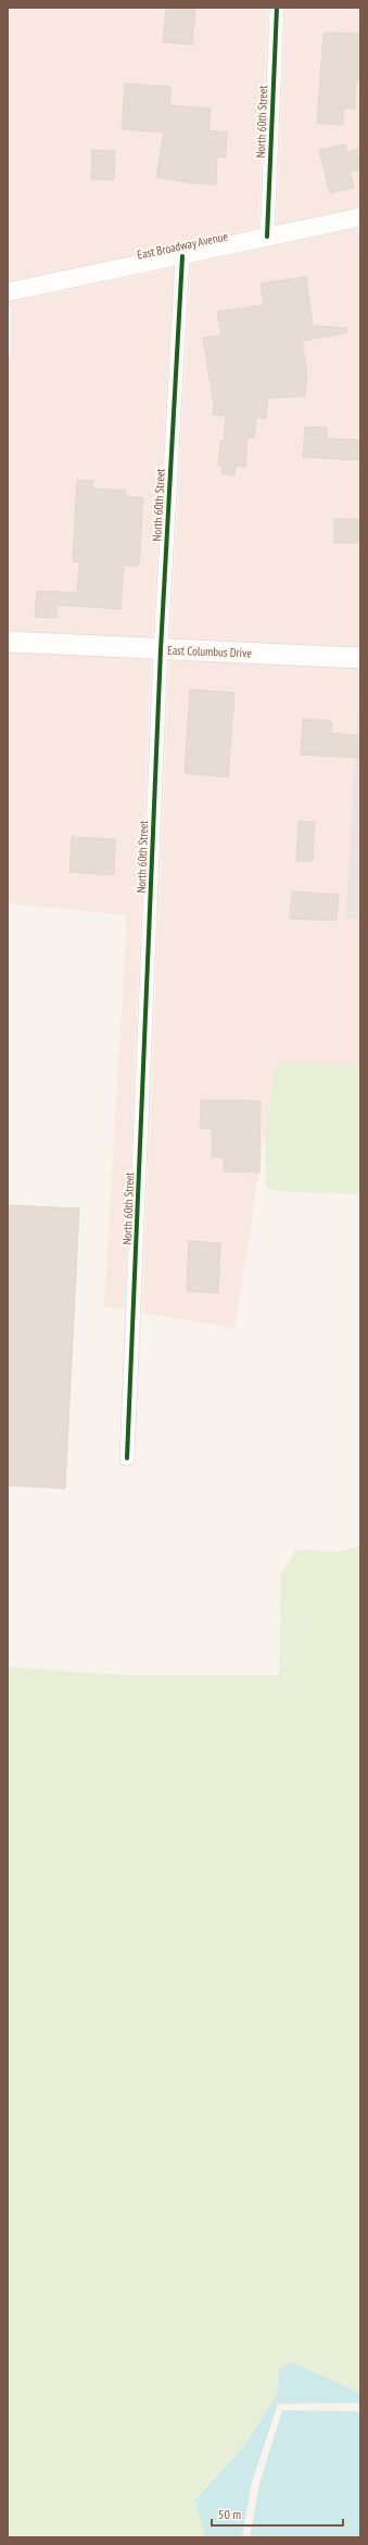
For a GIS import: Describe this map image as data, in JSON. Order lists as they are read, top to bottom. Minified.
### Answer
{"streets":{"main road":["East Columbus Drive"],"street":["North 60th Street","East Broadway Avenue"]},"crossings":[["North 60th Street","East Broadway Avenue"],["North 60th Street","East Columbus Drive"]],"scale_bar":"50 m"}
